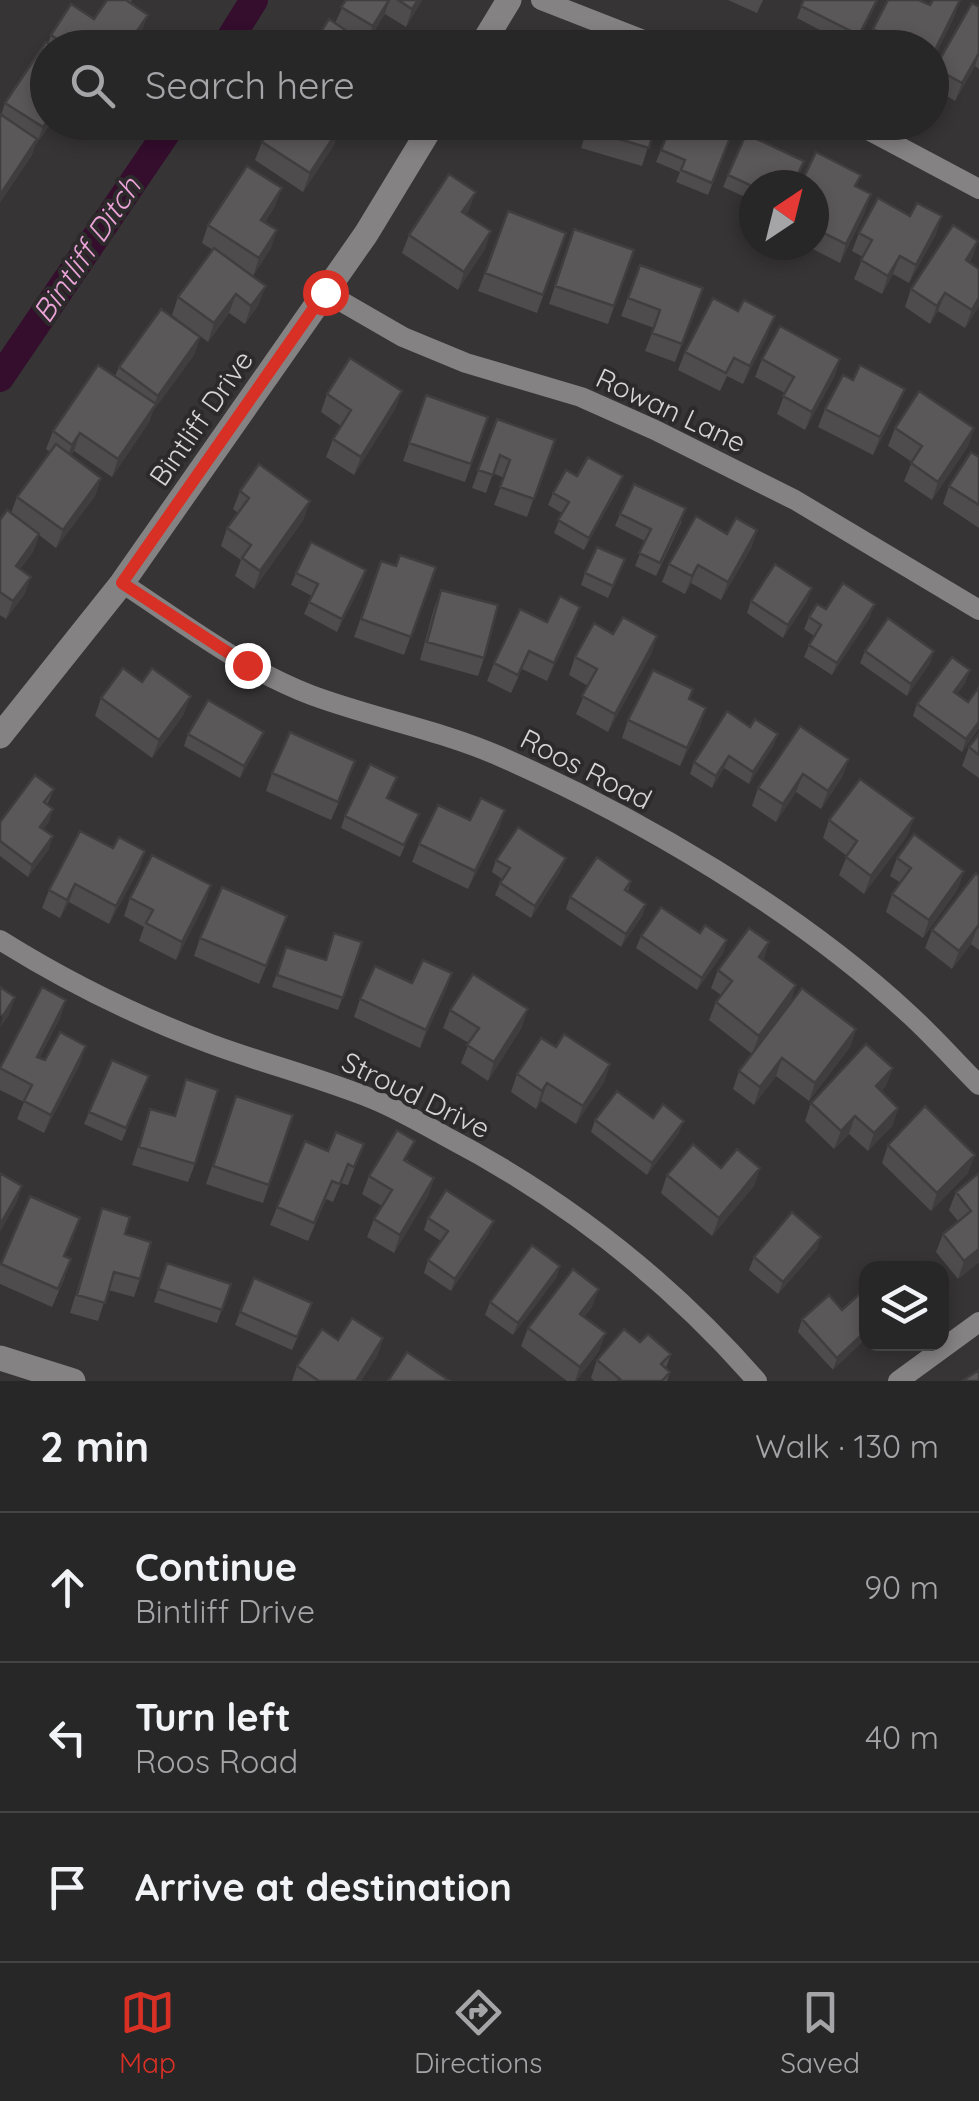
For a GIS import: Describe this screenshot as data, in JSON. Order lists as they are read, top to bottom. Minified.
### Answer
{"streets":{"street":["Rowan Lane","Bintliff Drive","Roos Road","Stroud Drive"]},"crossings":[["Rowan Lane","Bintliff Drive"],["Bintliff Drive","Roos Road"]],"water":["Bintliff Ditch"],"north":"top right","page":{"search":"Search here","heading":["2 min","Walk · 130 m"],"list":[["Continue","Bintliff Drive","90 m"],["Turn left","Roos Road","40 m"],"Arrive at destination"],"nav":["Map","Directions","Saved"]}}
